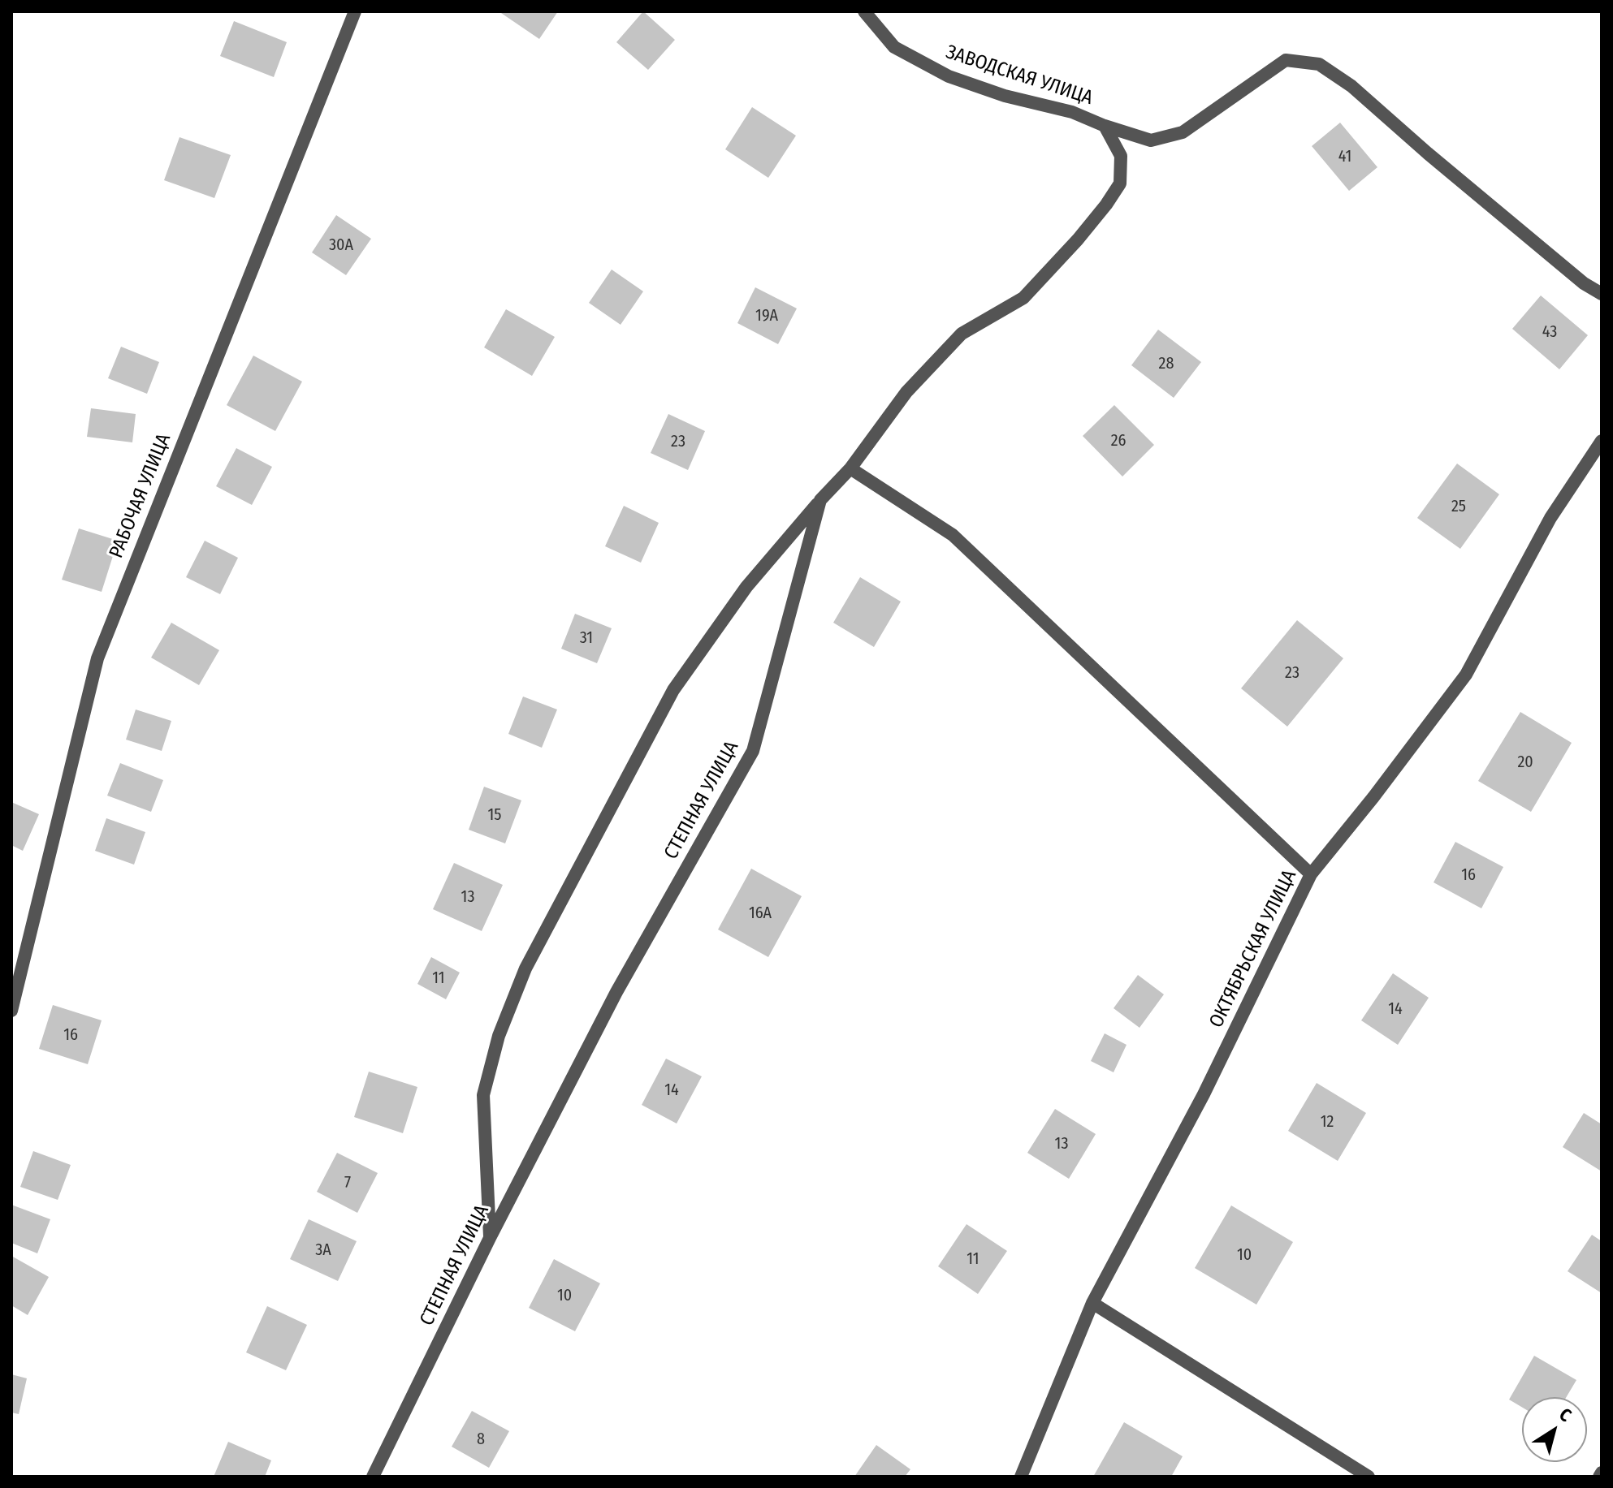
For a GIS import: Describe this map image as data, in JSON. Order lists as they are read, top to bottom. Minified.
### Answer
{"streets":{"street":["ЗАВОДСКАЯ УЛИЦА","РАБОЧАЯ УЛИЦА","СТЕПНАЯ УЛИЦА","ОКТЯБРЬСКАЯ УЛИЦА"]},"crossings":[["ЗАВОДСКАЯ УЛИЦА","СТЕПНАЯ УЛИЦА"]],"house_numbers":["41","30А","19А","43","28","26","23","25","31","23","20","15","16","13","16А","11","14","16","14","12","13","7","3А","10","11","10","8"],"north":"top right"}
